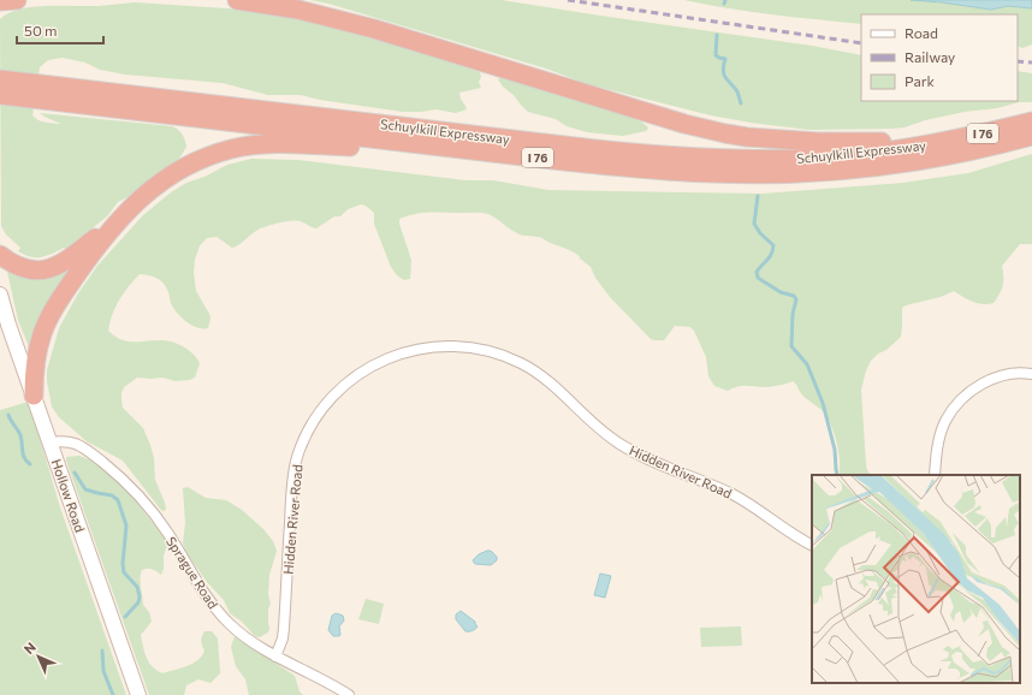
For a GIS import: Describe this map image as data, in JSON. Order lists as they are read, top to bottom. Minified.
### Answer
{"streets":{"highway":["Schuylkill Expressway","I 76"],"main road":["Hollow Road"],"street":["Hidden River Road","Sprague Road"]},"crossings":[["Hidden River Road","Sprague Road"],["Hollow Road","Sprague Road"]],"legend":["Road","Railway","Park"],"scale_bar":"50 m","north":"top left"}
